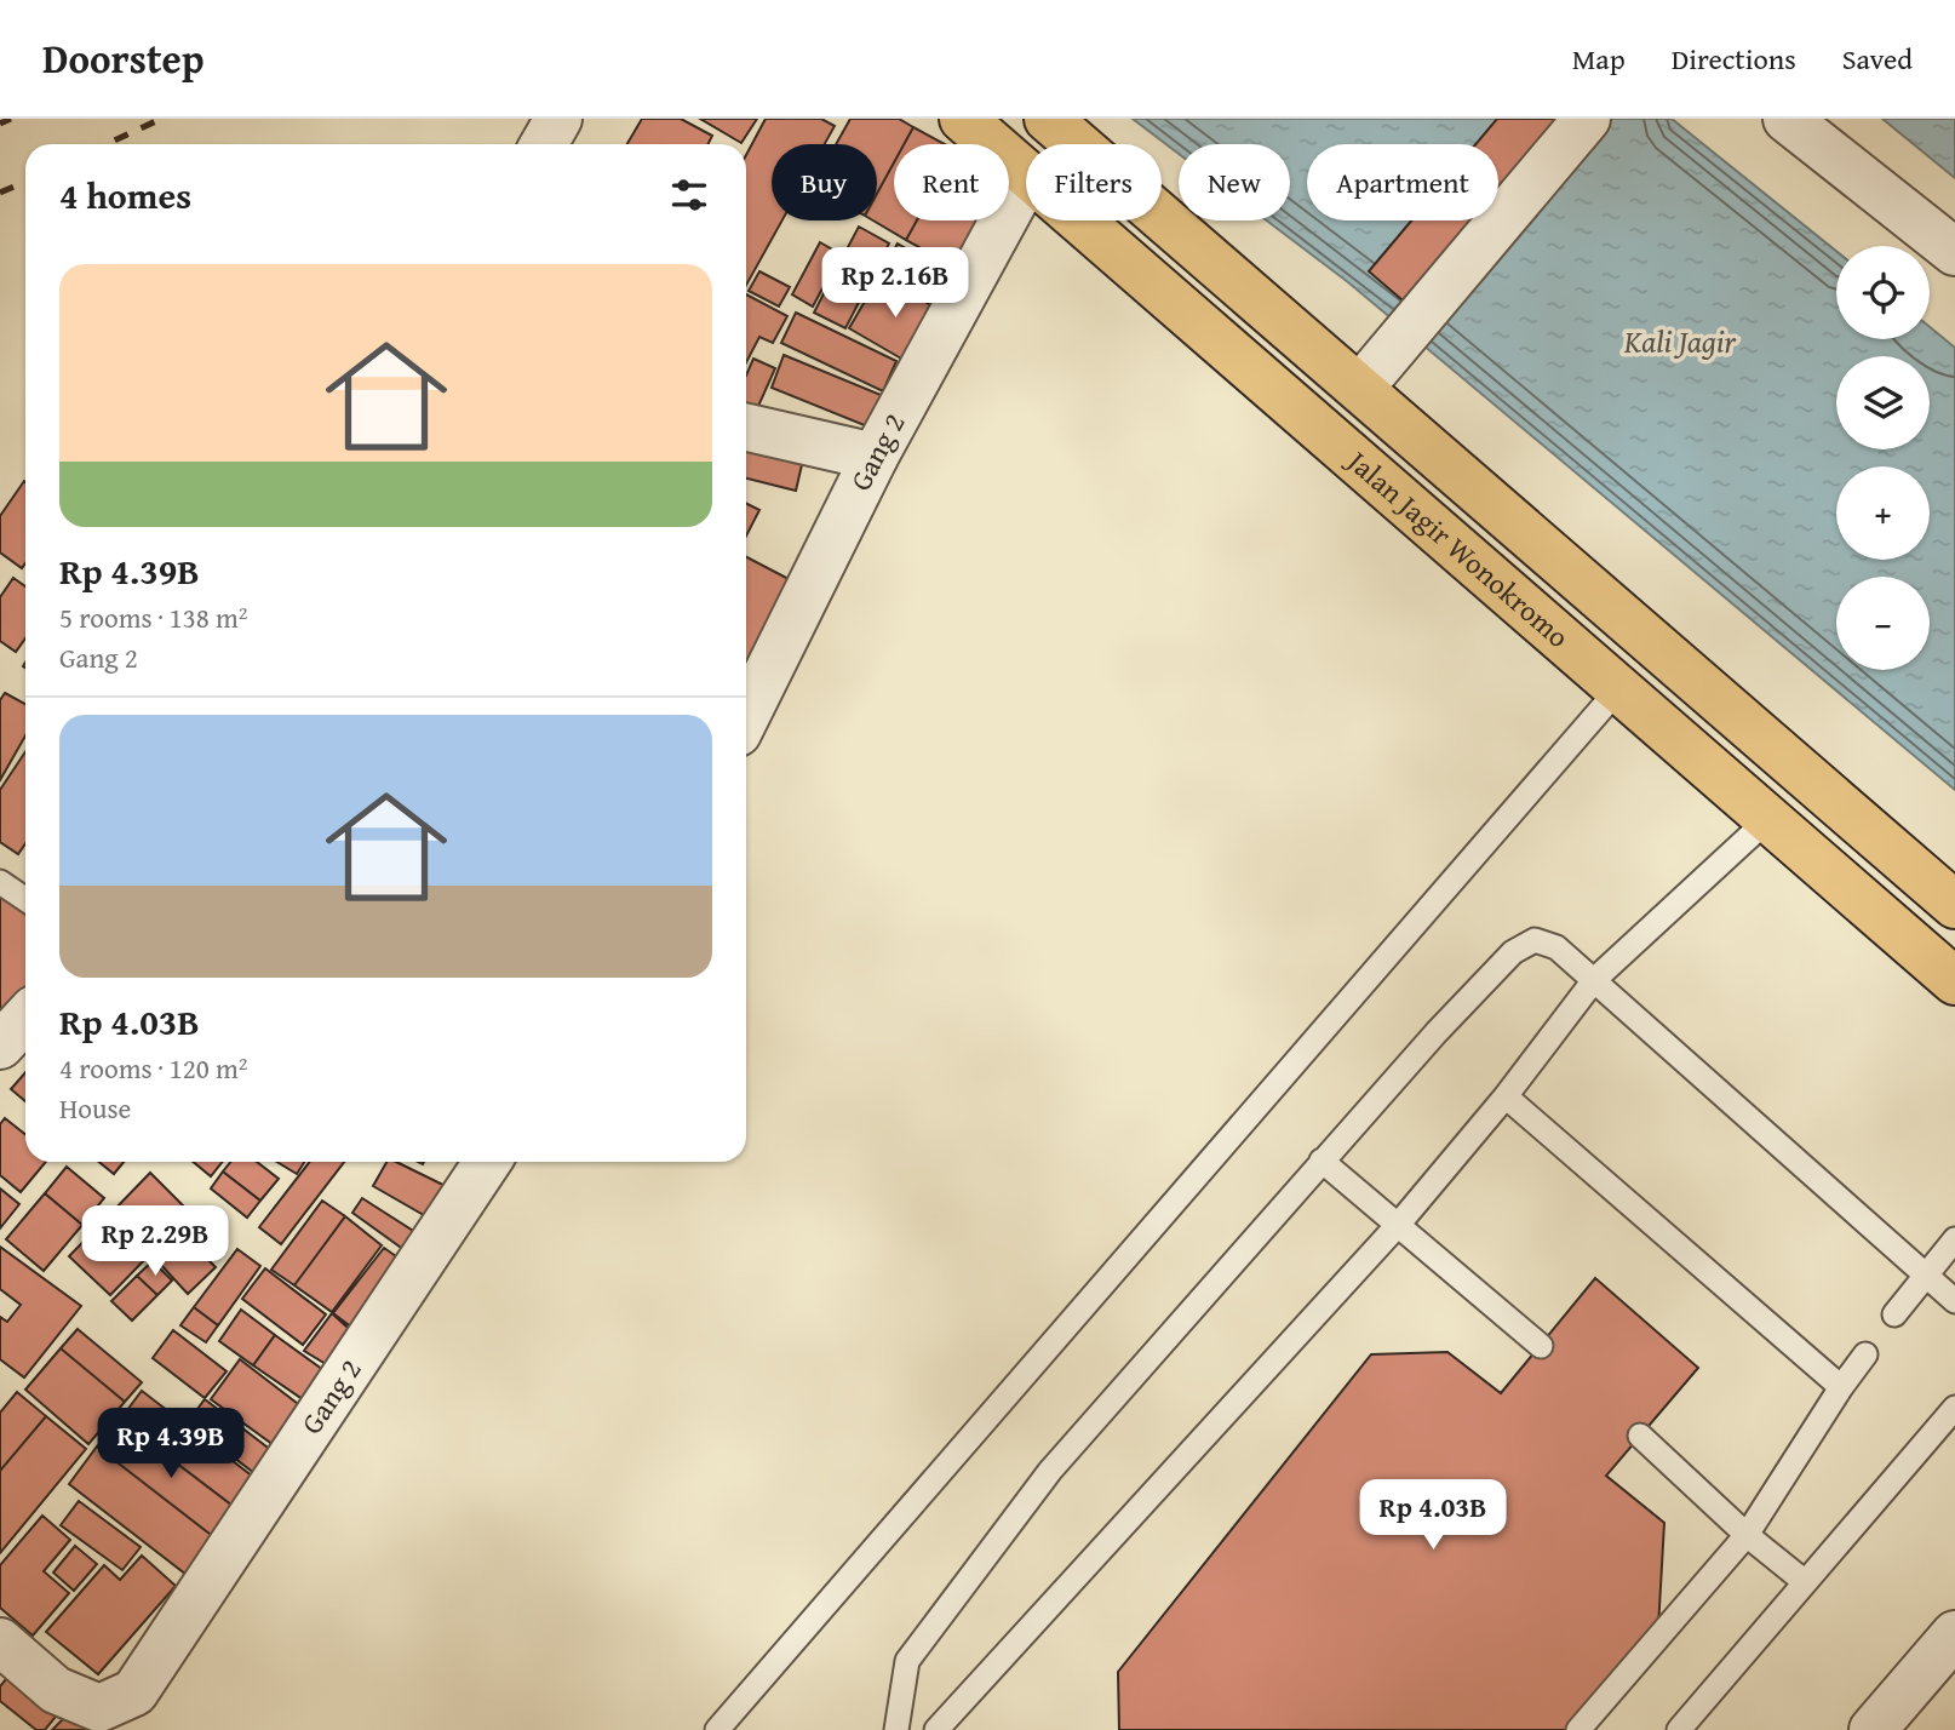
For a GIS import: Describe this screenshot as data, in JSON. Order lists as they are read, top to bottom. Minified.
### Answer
{"streets":{"main road":["Jalan Jagir Wonokromo"],"street":["Gang 2"]},"water":["Kali Jagir"],"page":{"header":"Doorstep","nav":["Map","Directions","Saved"],"chip":["Buy","Rent","Filters","New","Apartment"],"heading":"4 homes","map_buttons":["+","−"],"list":[{"name":"Rp 4.39B","note":"5 rooms · 138 m² · Gang 2"},{"name":"Rp 4.03B","note":"4 rooms · 120 m² · House"}],"price":["Rp 2.16B","Rp 2.29B","Rp 4.39B","Rp 4.03B"]}}
